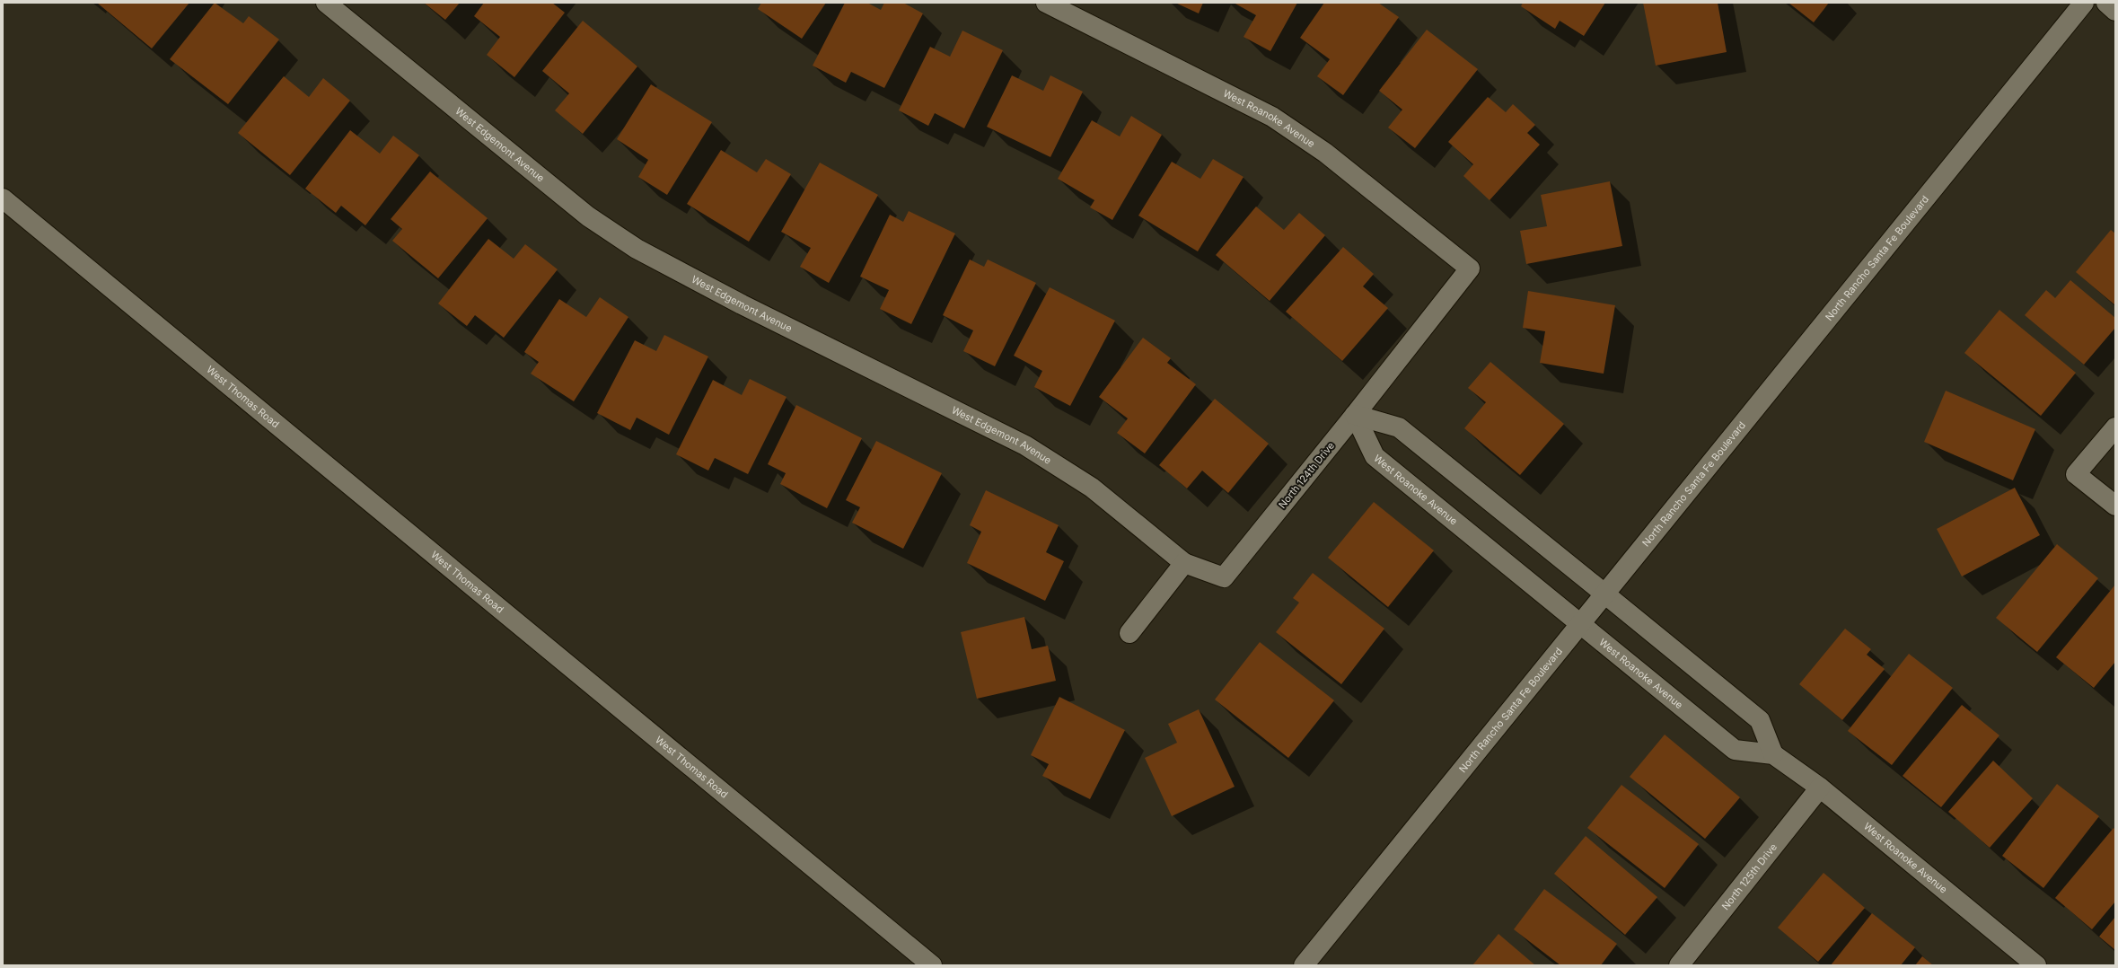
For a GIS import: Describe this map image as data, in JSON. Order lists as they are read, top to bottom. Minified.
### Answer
{"streets":{"street":["West Roanoke Avenue","West Edgemont Avenue","North Rancho Santa Fe Boulevard","West Thomas Road","North 124th Drive","North 125th Drive"]},"crossings":[["West Roanoke Avenue","North Rancho Santa Fe Boulevard"],["West Roanoke Avenue","North 124th Drive"],["West Roanoke Avenue","North 125th Drive"],["West Edgemont Avenue","North 124th Drive"]]}
